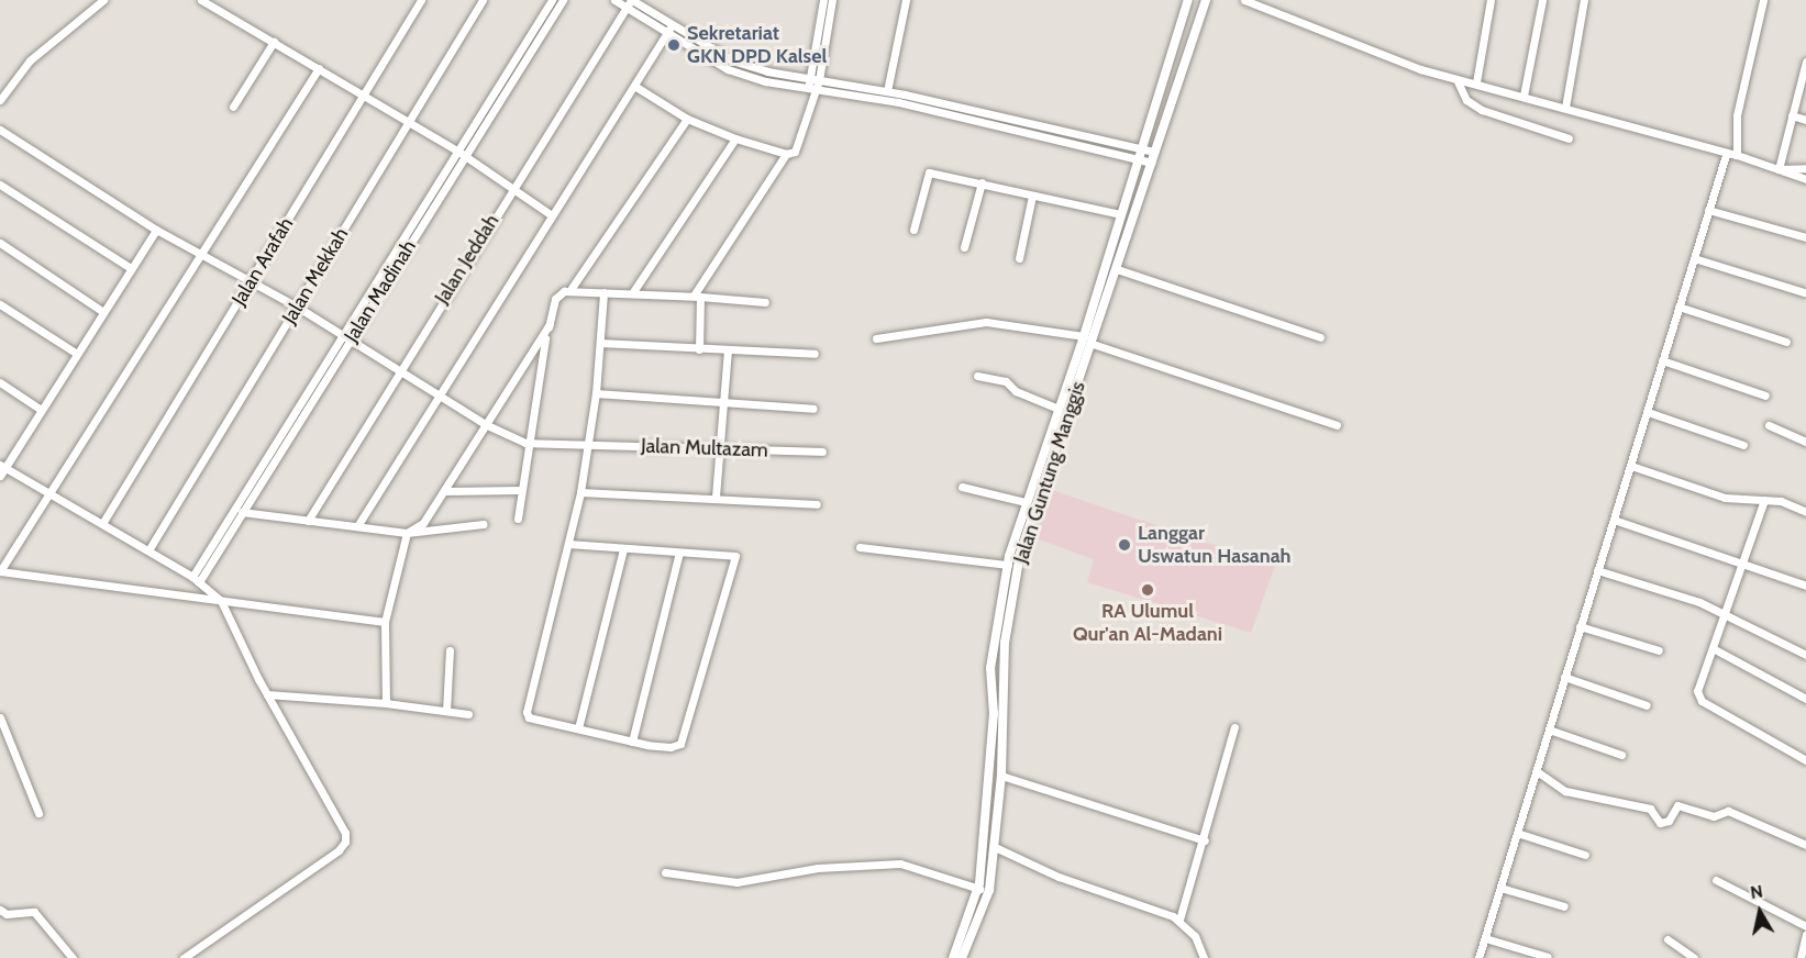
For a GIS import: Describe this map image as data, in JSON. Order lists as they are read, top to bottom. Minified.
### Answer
{"streets":{"street":["Jalan Jeddah","Jalan Arafah","Jalan Mekkah","Jalan Madinah","Jalan Multazam","Jalan Guntung Manggis"]},"places":["Sekretariat GKN DPD Kalsel","Langgar Uswatun Hasanah","RA Ulumul Qur'an Al-Madani"],"north":"top"}
